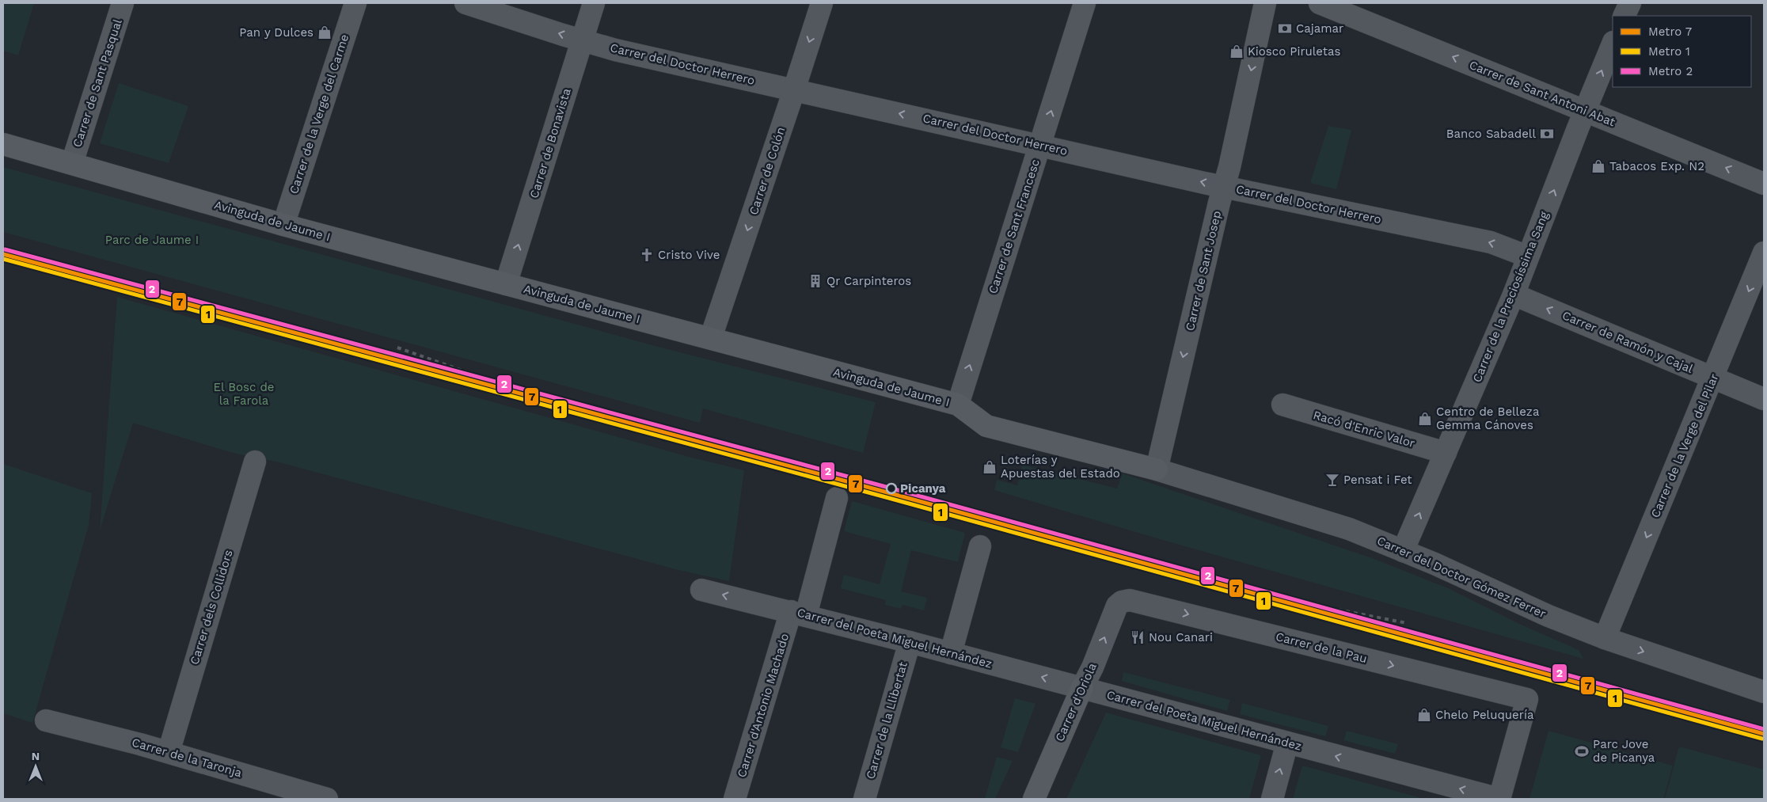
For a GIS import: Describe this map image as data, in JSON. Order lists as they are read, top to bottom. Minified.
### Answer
{"streets":{"street":["Carrer del Doctor Herrero","Carrer de Sant Pasqual","Carrer de Sant Antoni Abat","Carrer de la Verge del Carme","Carrer de Bonavista","Carrer de Colón","Avinguda de Jaume I","Carrer de Sant Francesc","Carrer de Sant Josep","Carrer de la Preciosíssima Sang","Carrer de Ramón y Cajal","Racó d'Enric Valor","Carrer de la Verge del Pilar","Carrer del Doctor Gómez Ferrer","Carrer dels Collidors","Carrer del Poeta Miguel Hernández","Carrer de la Pau","Carrer d'Oriola","Carrer d'Antonio Machado","Carrer de la Llibertat","Carrer de la Taronja"]},"crossings":[["Carrer del Doctor Herrero","Carrer de Bonavista"],["Carrer del Doctor Herrero","Carrer de Colón"],["Carrer del Doctor Herrero","Carrer de Sant Francesc"],["Carrer del Doctor Herrero","Carrer de Sant Josep"],["Carrer del Doctor Herrero","Carrer de la Preciosíssima Sang"],["Carrer de Sant Pasqual","Avinguda de Jaume I"],["Carrer de Sant Antoni Abat","Carrer de la Preciosíssima Sang"],["Carrer de la Verge del Carme","Avinguda de Jaume I"],["Carrer de Bonavista","Avinguda de Jaume I"],["Carrer de Colón","Avinguda de Jaume I"],["Avinguda de Jaume I","Carrer de Sant Francesc"],["Avinguda de Jaume I","Carrer de Sant Josep"],["Avinguda de Jaume I","Carrer del Doctor Gómez Ferrer"],["Carrer de Sant Josep","Carrer del Doctor Gómez Ferrer"],["Carrer de la Preciosíssima Sang","Carrer de Ramón y Cajal"],["Carrer de la Preciosíssima Sang","Racó d'Enric Valor"],["Carrer de la Preciosíssima Sang","Carrer del Doctor Gómez Ferrer"],["Carrer de Ramón y Cajal","Carrer de la Verge del Pilar"],["Carrer de la Verge del Pilar","Carrer del Doctor Gómez Ferrer"],["Carrer dels Collidors","Carrer de la Taronja"],["Carrer del Poeta Miguel Hernández","Carrer de la Pau"],["Carrer del Poeta Miguel Hernández","Carrer d'Oriola"],["Carrer del Poeta Miguel Hernández","Carrer d'Antonio Machado"],["Carrer del Poeta Miguel Hernández","Carrer de la Llibertat"],["Carrer de la Pau","Carrer d'Oriola"]],"one_way":["Carrer del Doctor Herrero","Carrer de Sant Antoni Abat","Carrer de Bonavista","Carrer de Colón","Carrer de Sant Francesc","Carrer de Sant Josep","Carrer de la Preciosíssima Sang","Carrer de Ramón y Cajal","Carrer de la Verge del Pilar","Carrer del Poeta Miguel Hernández","Carrer de la Pau"],"parks":["Parc de Jaume I","El Bosc de la Farola"],"places":{"bank":["Cajamar","Banco Sabadell"],"shop":["Pan y Dulces","Kiosco Piruletas","Tabacos Exp. N2","Centro de Belleza Gemma Cánoves","Loterías y Apuestas del Estado","Chelo Peluquería"],"church":["Cristo Vive"],"building":["Qr Carpinteros"],"bar":["Pensat i Fet"],"other":["Picanya"],"restaurant":["Nou Canari"],"sports":["Parc Jove de Picanya"]},"lines":["metro line 2","metro line 7","metro line 1"],"legend":["Metro 7","Metro 1","Metro 2"],"north":"top"}
